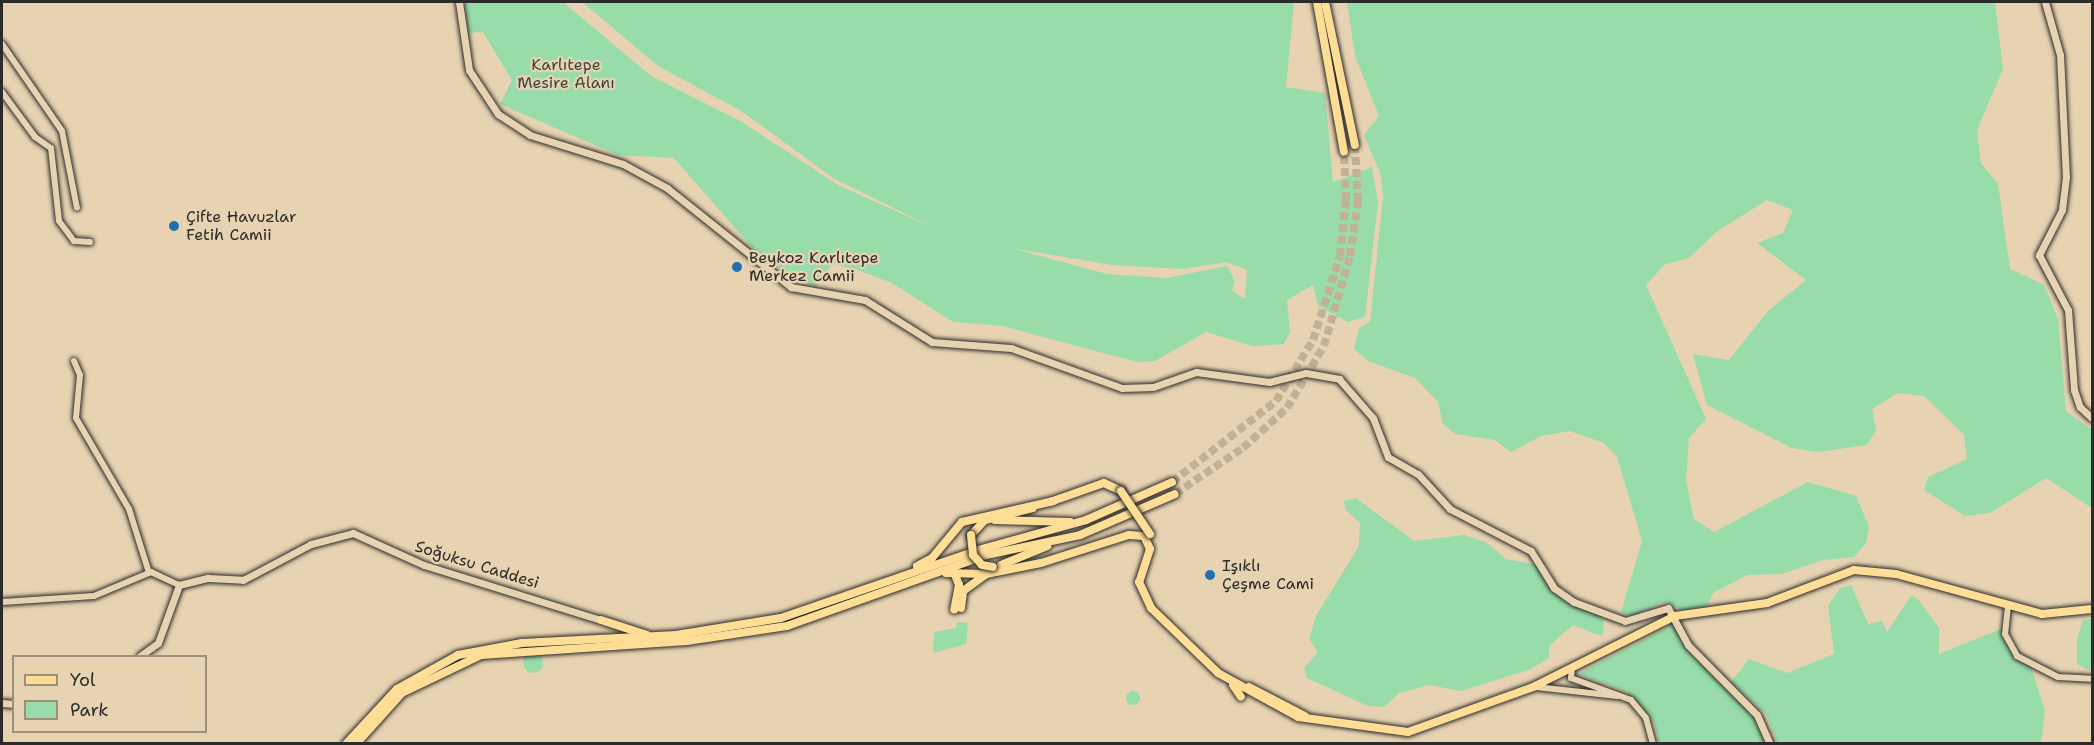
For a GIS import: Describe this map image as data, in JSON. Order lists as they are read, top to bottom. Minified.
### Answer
{"streets":{"main road":["Soğuksu Caddesi"]},"parks":["Karlıtepe Mesire Alanı"],"places":["Çifte Havuzlar Fetih Camii","Beykoz Karlıtepe Merkez Camii","Işıklı Çeşme Cami"],"legend":["Yol","Park"]}
